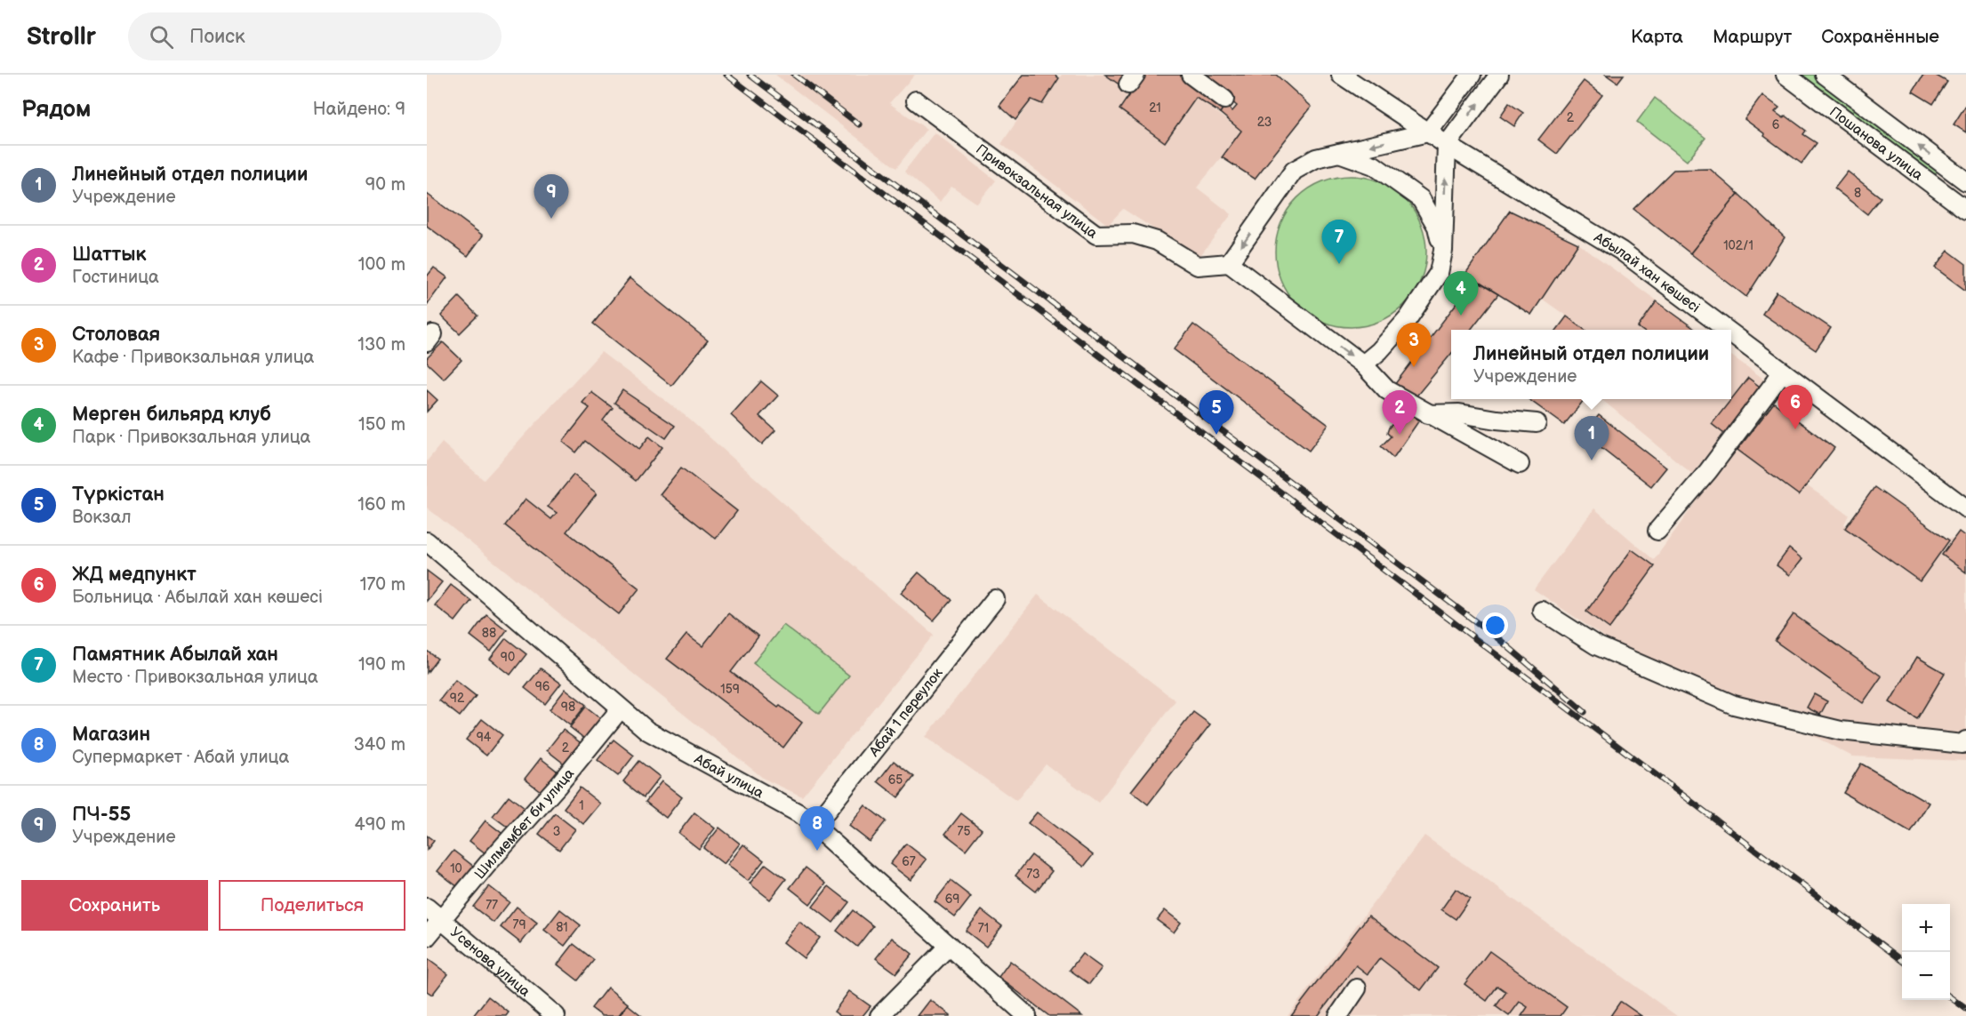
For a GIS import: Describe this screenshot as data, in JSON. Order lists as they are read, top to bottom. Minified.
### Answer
{"streets":{"street":["Пошанова улица","Привокзальная улица","Абылай хан көшесі","Абай 1 переулок","Абай улица","Шилмембет би улица","Усенова улица"]},"crossings":[["Абай 1 переулок","Абай улица"],["Абай улица","Шилмембет би улица"],["Шилмембет би улица","Усенова улица"]],"house_numbers":["21","2","23","6","8","102/1","88","90","96","159","92","98","94","2","65","1","3","75","67","10","73","69","77","79","81","71"],"page":{"header":"Strollr","search":"Поиск","nav":["Карта","Маршрут","Сохранённые"],"heading":["Рядом","Найдено: 9"],"list":[{"mark":"1","name":"Линейный отдел полиции","note":"Учреждение","value":"90 m"},{"mark":"2","name":"Шаттык","note":"Гостиница","value":"100 m"},{"mark":"3","name":"Столовая","note":"Кафе · Привокзальная улица","value":"130 m"},{"mark":"4","name":"Мерген бильярд клуб","note":"Парк · Привокзальная улица","value":"150 m"},{"mark":"5","name":"Түркістан","note":"Вокзал","value":"160 m"},{"mark":"6","name":"ЖД медпункт","note":"Больница · Абылай хан көшесі","value":"170 m"},{"mark":"7","name":"Памятник Абылай хан","note":"Место · Привокзальная улица","value":"190 m"},{"mark":"8","name":"Магазин","note":"Супермаркет · Абай улица","value":"340 m"},{"mark":"9","name":"ПЧ-55","note":"Учреждение","value":"490 m"}],"pins":["9","7","4","3","6","2","5","1","8"],"popup":["Линейный отдел полиции","Учреждение"],"buttons":["Сохранить","Поделиться"],"map_buttons":["+","−"]}}
